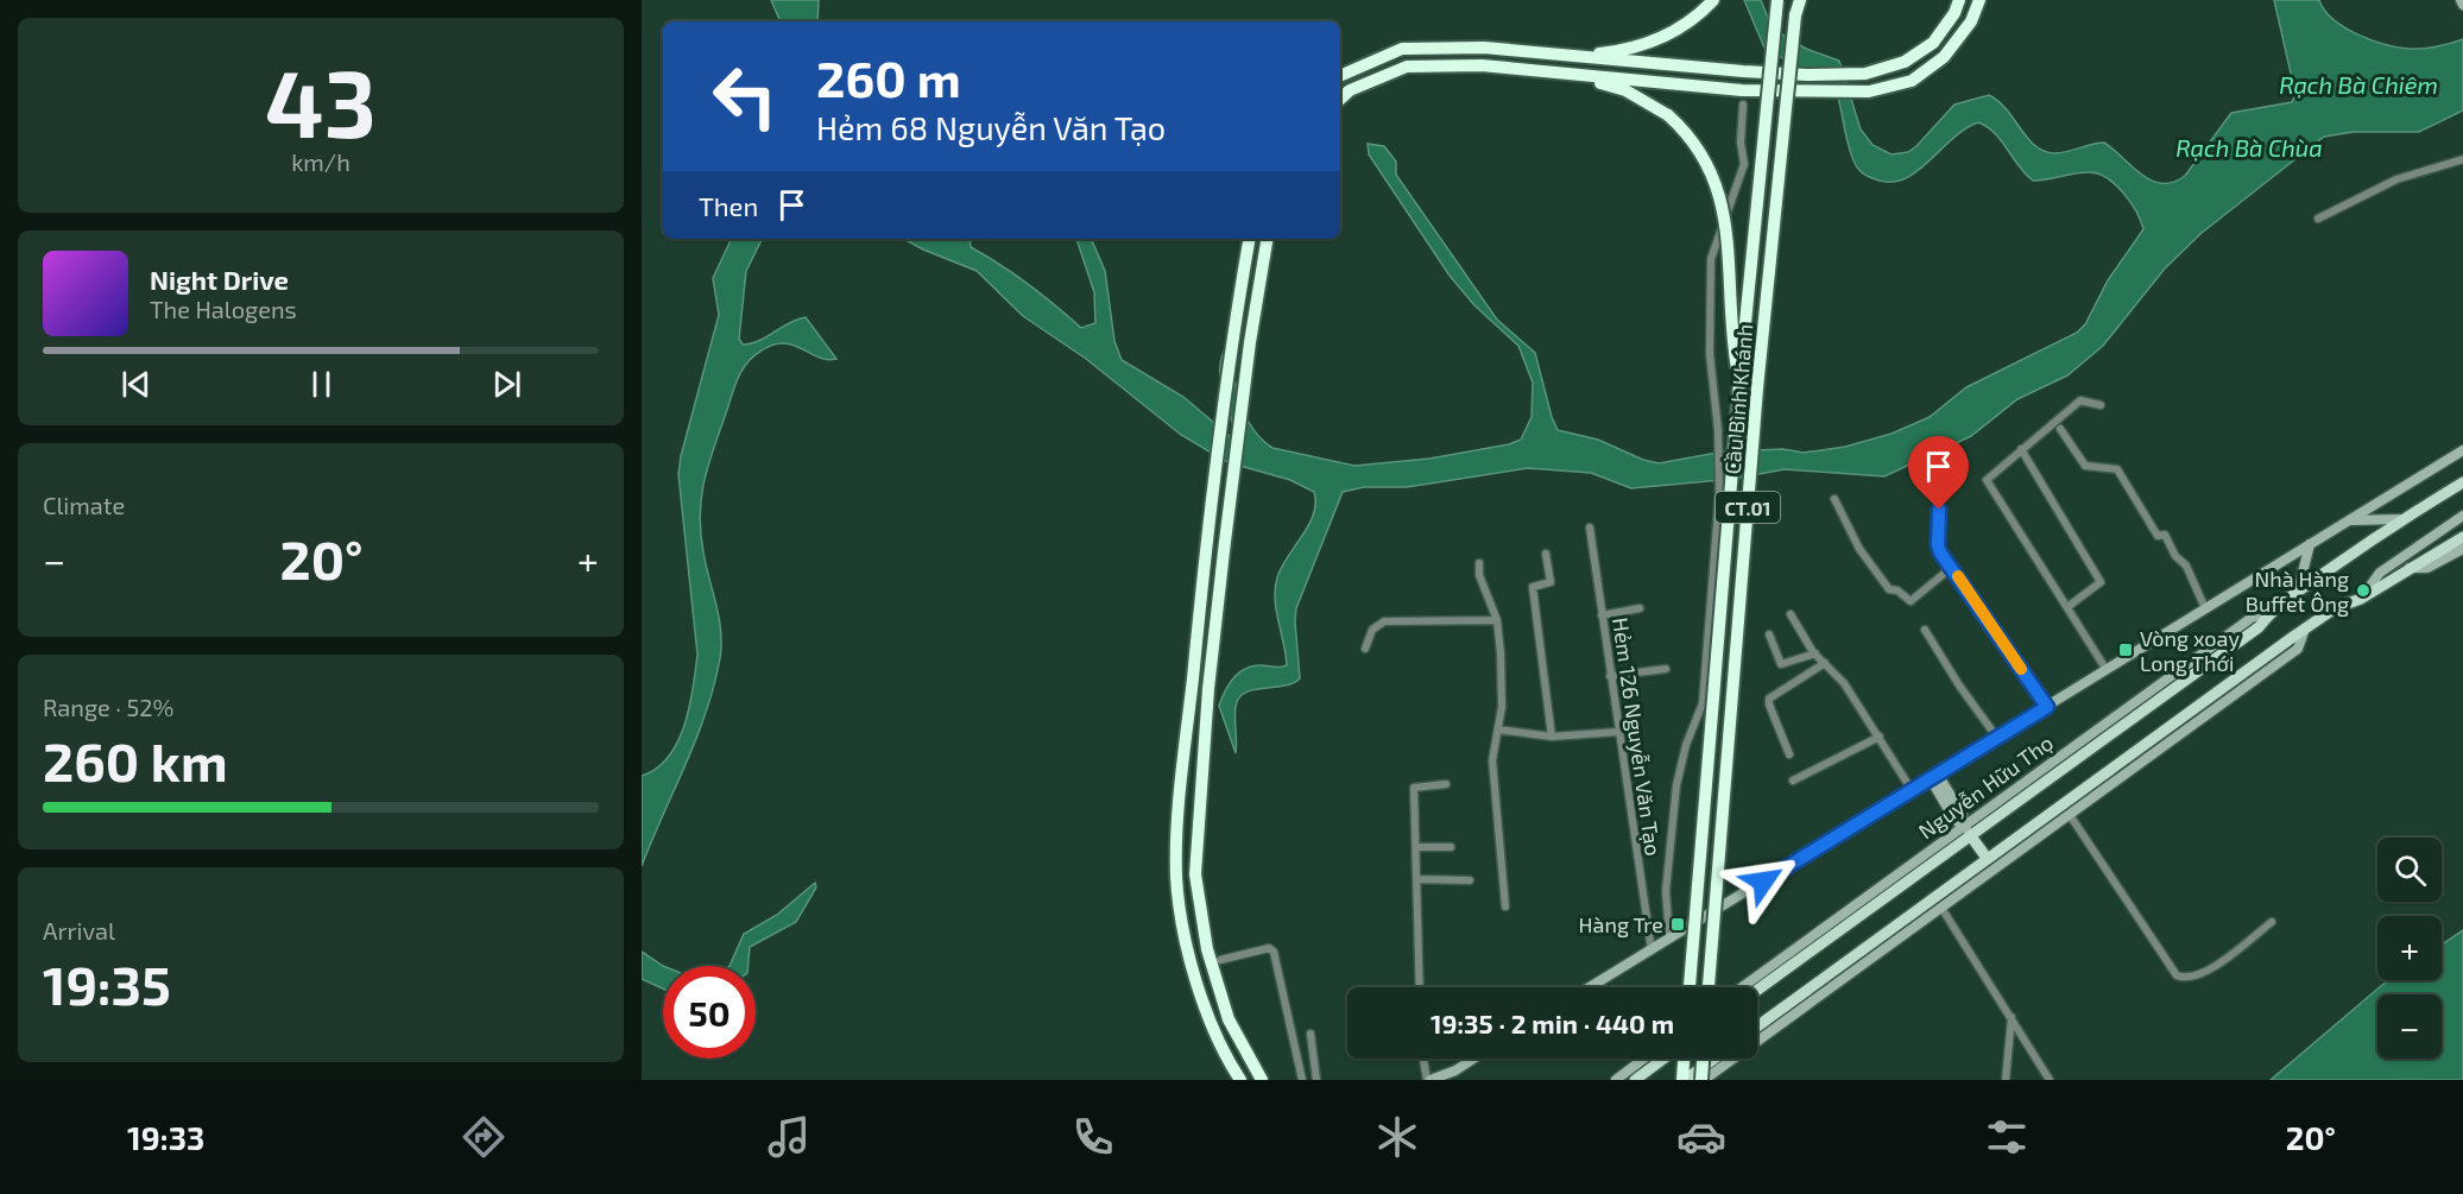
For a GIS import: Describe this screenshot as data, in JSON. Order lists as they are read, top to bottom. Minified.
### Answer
{"streets":{"highway":["Cầu Bình Khánh","CT.01"],"main road":["Nguyễn Hữu Thọ"],"street":["Hẻm 126 Nguyễn Văn Tạo"]},"crossings":[["Cầu Bình Khánh","CT.01"]],"water":["Rạch Bà Chiêm","Rạch Bà Chùa"],"places":{"other":["Nhà Hàng Buffet Ông"],"transit":["Vòng xoay Long Thới","Hàng Tre"]},"page":{"tile":[["43","km/h"],"Climate",["Range · 52%","260 km"],["Arrival","19:35"]],"turn":["260 m","Hẻm 68 Nguyễn Văn Tạo"],"then":"Then","song":["Night Drive","The Halogens"],"heat":["−","20°","+"],"map_buttons":["+","−"],"limit":"50","trip":"19:35 · 2 min · 440 m","tabs":["19:33","20°"]}}
